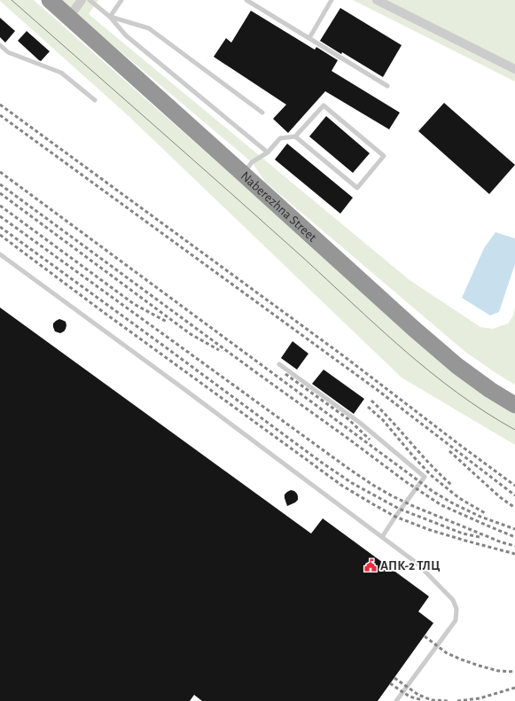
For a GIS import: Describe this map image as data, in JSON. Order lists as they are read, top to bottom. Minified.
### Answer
{"streets":{"highway":["Naberezhna Street"]},"places":{"public building":["АПК-2 ТЛЦ"]}}
